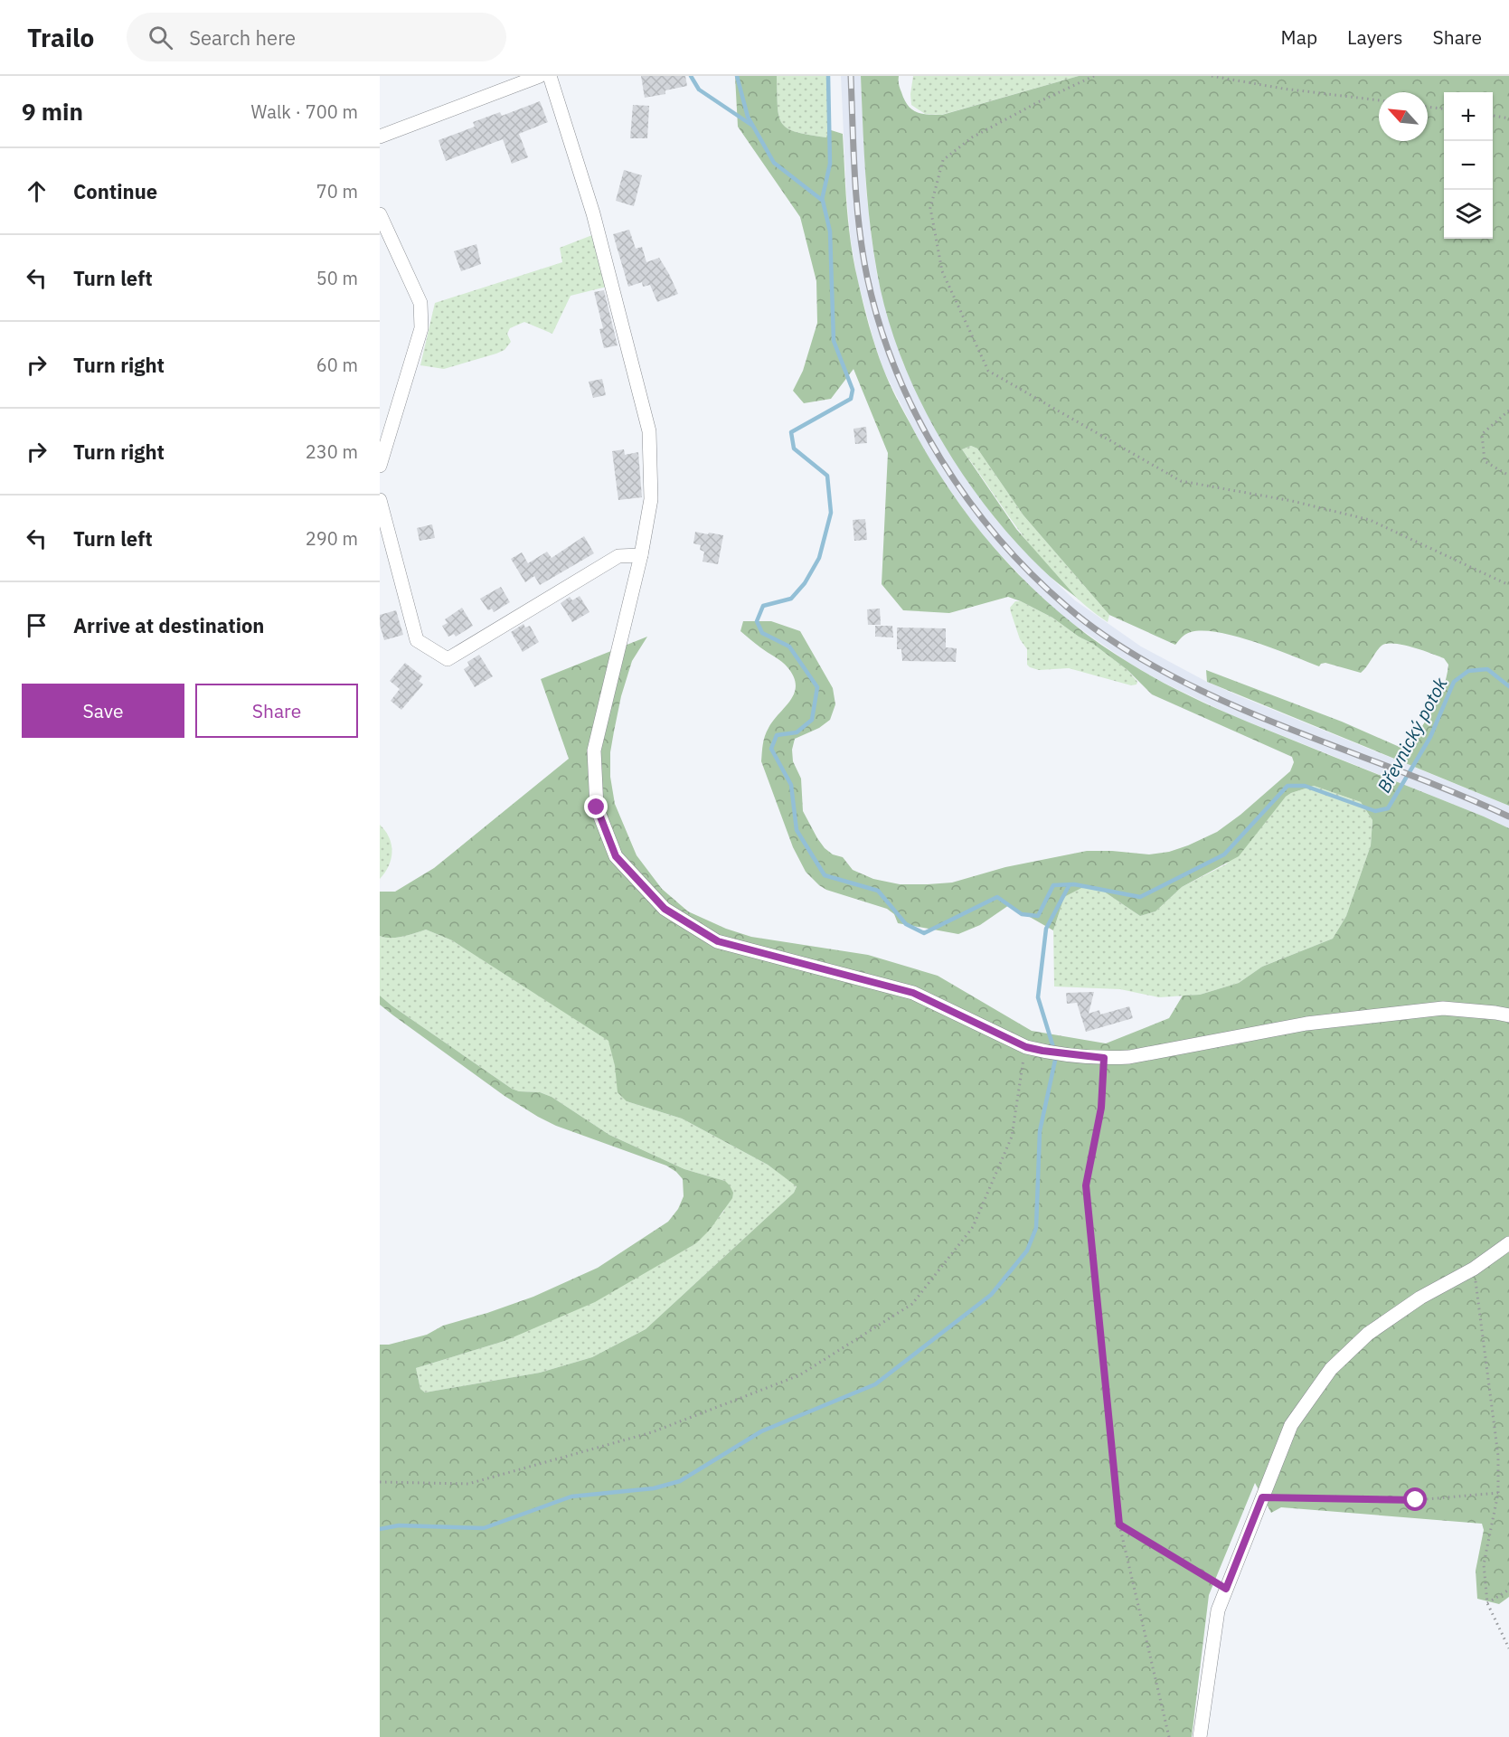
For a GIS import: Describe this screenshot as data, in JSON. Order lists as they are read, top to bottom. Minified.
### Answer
{"water":["Břevnický potok"],"north":"top left","page":{"header":"Trailo","search":"Search here","nav":["Map","Layers","Share"],"heading":["9 min","Walk · 700 m"],"map_buttons":["+","−"],"list":[["Continue","70 m"],["Turn left","50 m"],["Turn right","60 m"],["Turn right","230 m"],["Turn left","290 m"],"Arrive at destination"],"buttons":["Save","Share"]}}
